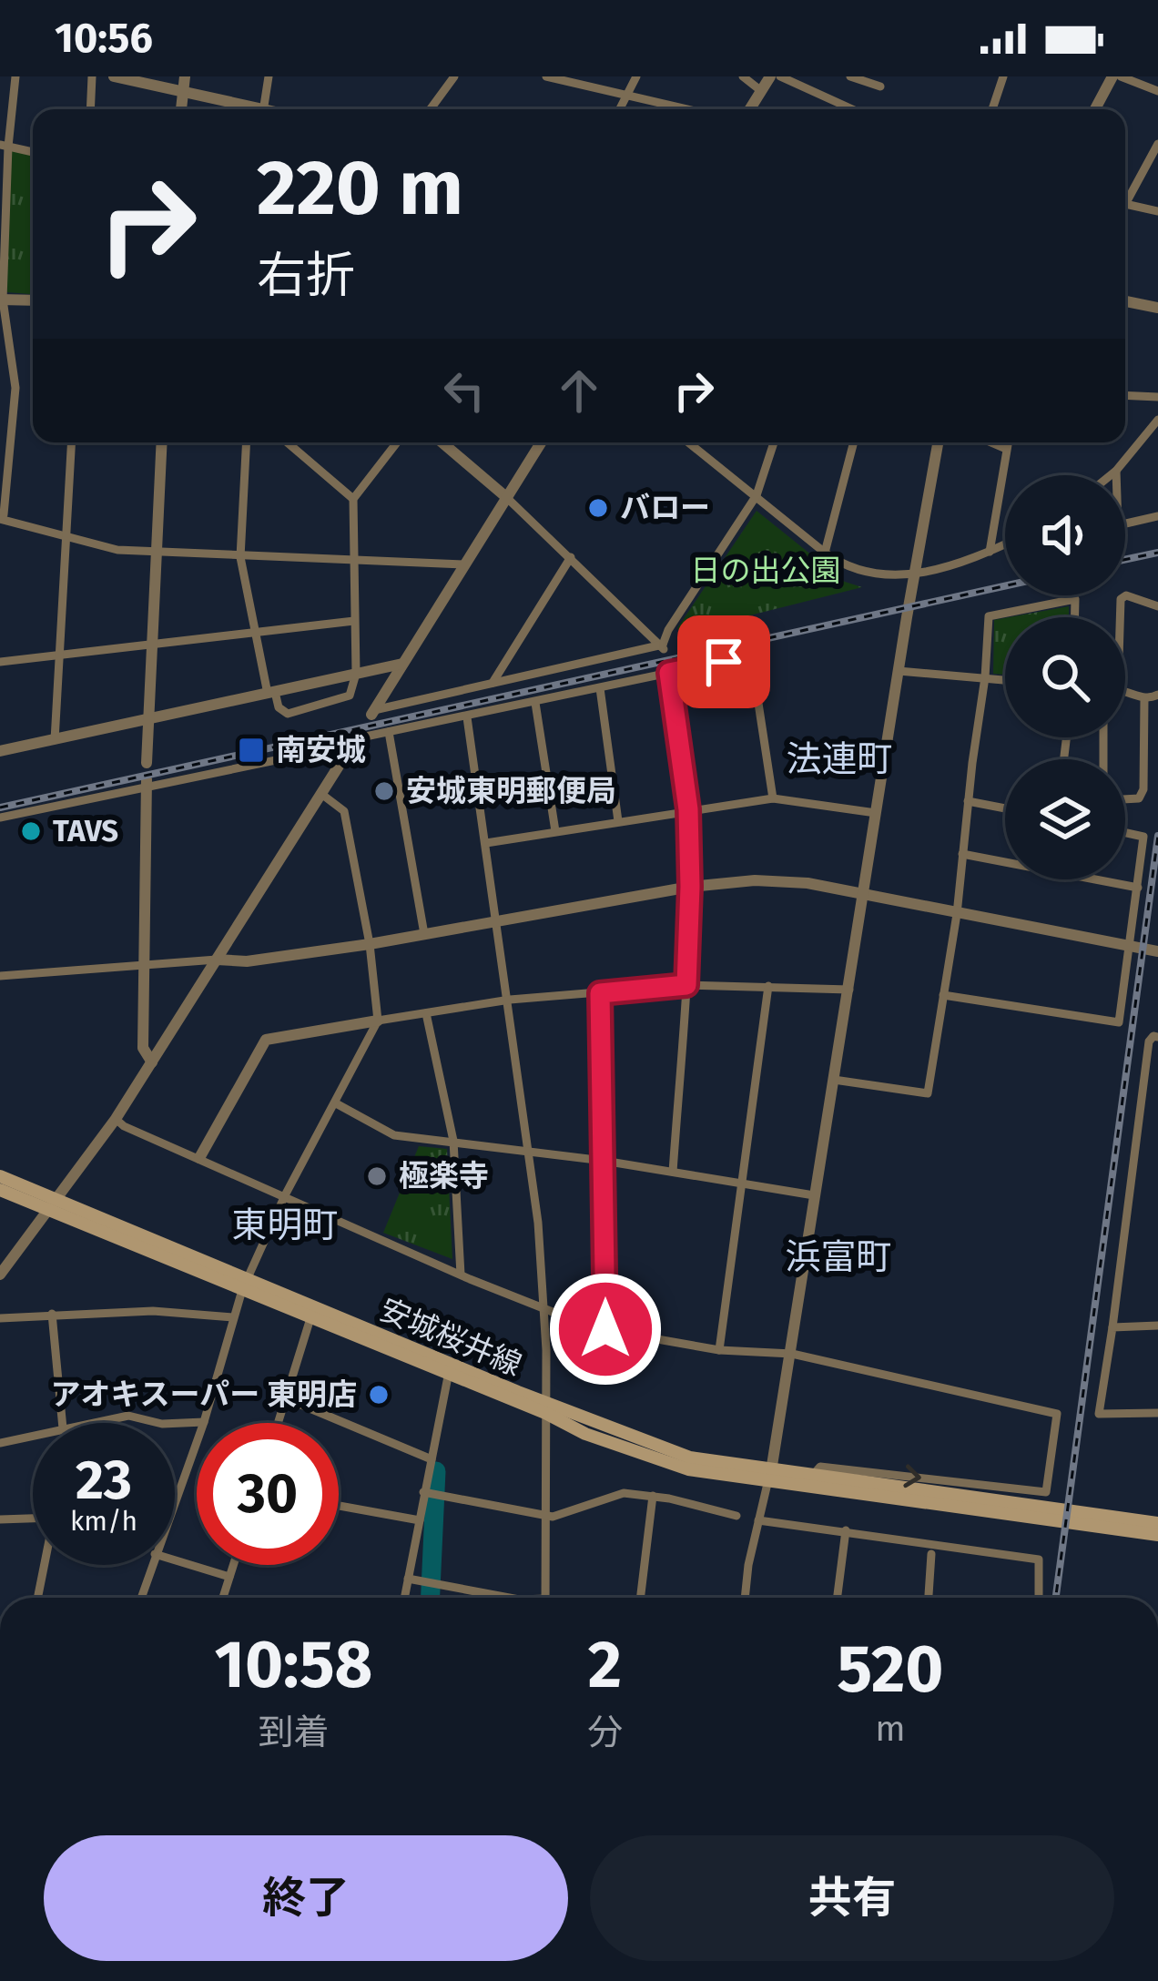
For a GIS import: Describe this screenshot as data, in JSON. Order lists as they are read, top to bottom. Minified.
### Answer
{"streets":{"main road":["安城桜井線"]},"districts":["法連町","東明町","浜富町"],"parks":["日の出公園"],"places":{"other":["バロー","安城東明郵便局","TAVS","極楽寺","アオキスーパー 東明店"],"transit":["南安城"]},"page":{"status":"10:56","turn":["220 m","右折"],"speed":"23 km/h","limit":"30","eta":["10:58","到着","2","分","520","m"],"buttons":["終了","共有"]}}
